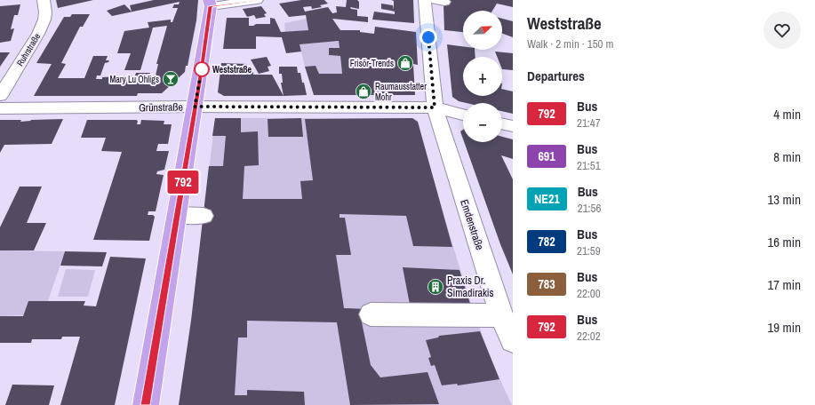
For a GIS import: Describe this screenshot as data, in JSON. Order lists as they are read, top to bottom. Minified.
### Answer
{"streets":{"street":["Ruhrstraße","Grünstraße","Emdenstraße"]},"crossings":[["Grünstraße","Emdenstraße"]],"places":{"shop":["Frisör-Trends","Raumausstatter Mohr"],"other":["Weststraße"],"bar":["Mary Lu Ohligs"],"building":["Praxis Dr. Simadirakis"]},"lines":["bus line 792"],"north":"top right","page":{"on_map":"792","heading":[["Weststraße","Walk · 2 min · 150 m"],"Departures"],"map_buttons":["+","−"],"list":[{"mark":"792","name":"Bus","note":"21:47","value":"4 min"},{"mark":"691","name":"Bus","note":"21:51","value":"8 min"},{"mark":"NE21","name":"Bus","note":"21:56","value":"13 min"},{"mark":"782","name":"Bus","note":"21:59","value":"16 min"},{"mark":"783","name":"Bus","note":"22:00","value":"17 min"},{"mark":"792","name":"Bus","note":"22:02","value":"19 min"}]}}
